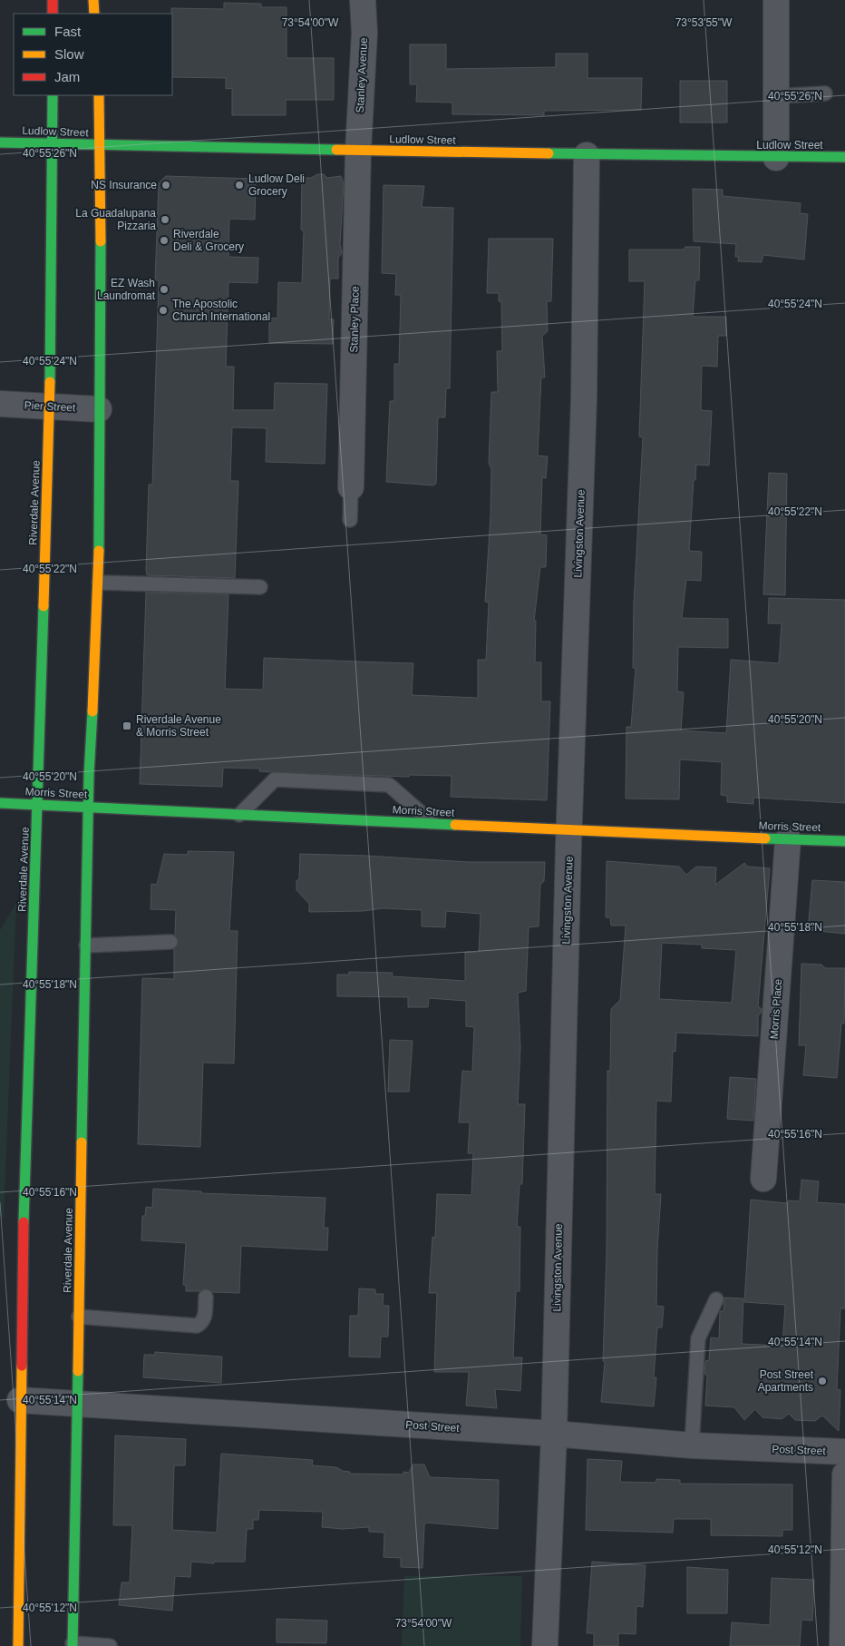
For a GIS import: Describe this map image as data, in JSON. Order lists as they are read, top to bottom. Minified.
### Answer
{"streets":{"main road":["Ludlow Street","Riverdale Avenue","Morris Street"],"street":["Stanley Avenue","Stanley Place","Pier Street","Livingston Avenue","Morris Place","Post Street"]},"crossings":[["Stanley Avenue","Ludlow Street"],["Stanley Avenue","Stanley Place"],["Ludlow Street","Stanley Place"],["Ludlow Street","Riverdale Avenue"],["Ludlow Street","Livingston Avenue"],["Pier Street","Riverdale Avenue"],["Riverdale Avenue","Morris Street"],["Riverdale Avenue","Post Street"],["Livingston Avenue","Morris Street"],["Livingston Avenue","Post Street"],["Morris Street","Morris Place"]],"places":{"other":["NS Insurance","Ludlow Deli Grocery","La Guadalupana Pizzaria","Riverdale Deli & Grocery","EZ Wash Laundromat","The Apostolic Church International","Post Street Apartments"],"transit":["Riverdale Avenue & Morris Street"]},"legend":["Fast","Slow","Jam"],"coordinates":["73°54'00\"W","73°53'55\"W","40°55'26\"N","40°55'24\"N","40°55'22\"N","40°55'20\"N","40°55'18\"N","40°55'16\"N","40°55'14\"N","40°55'12\"N"]}
